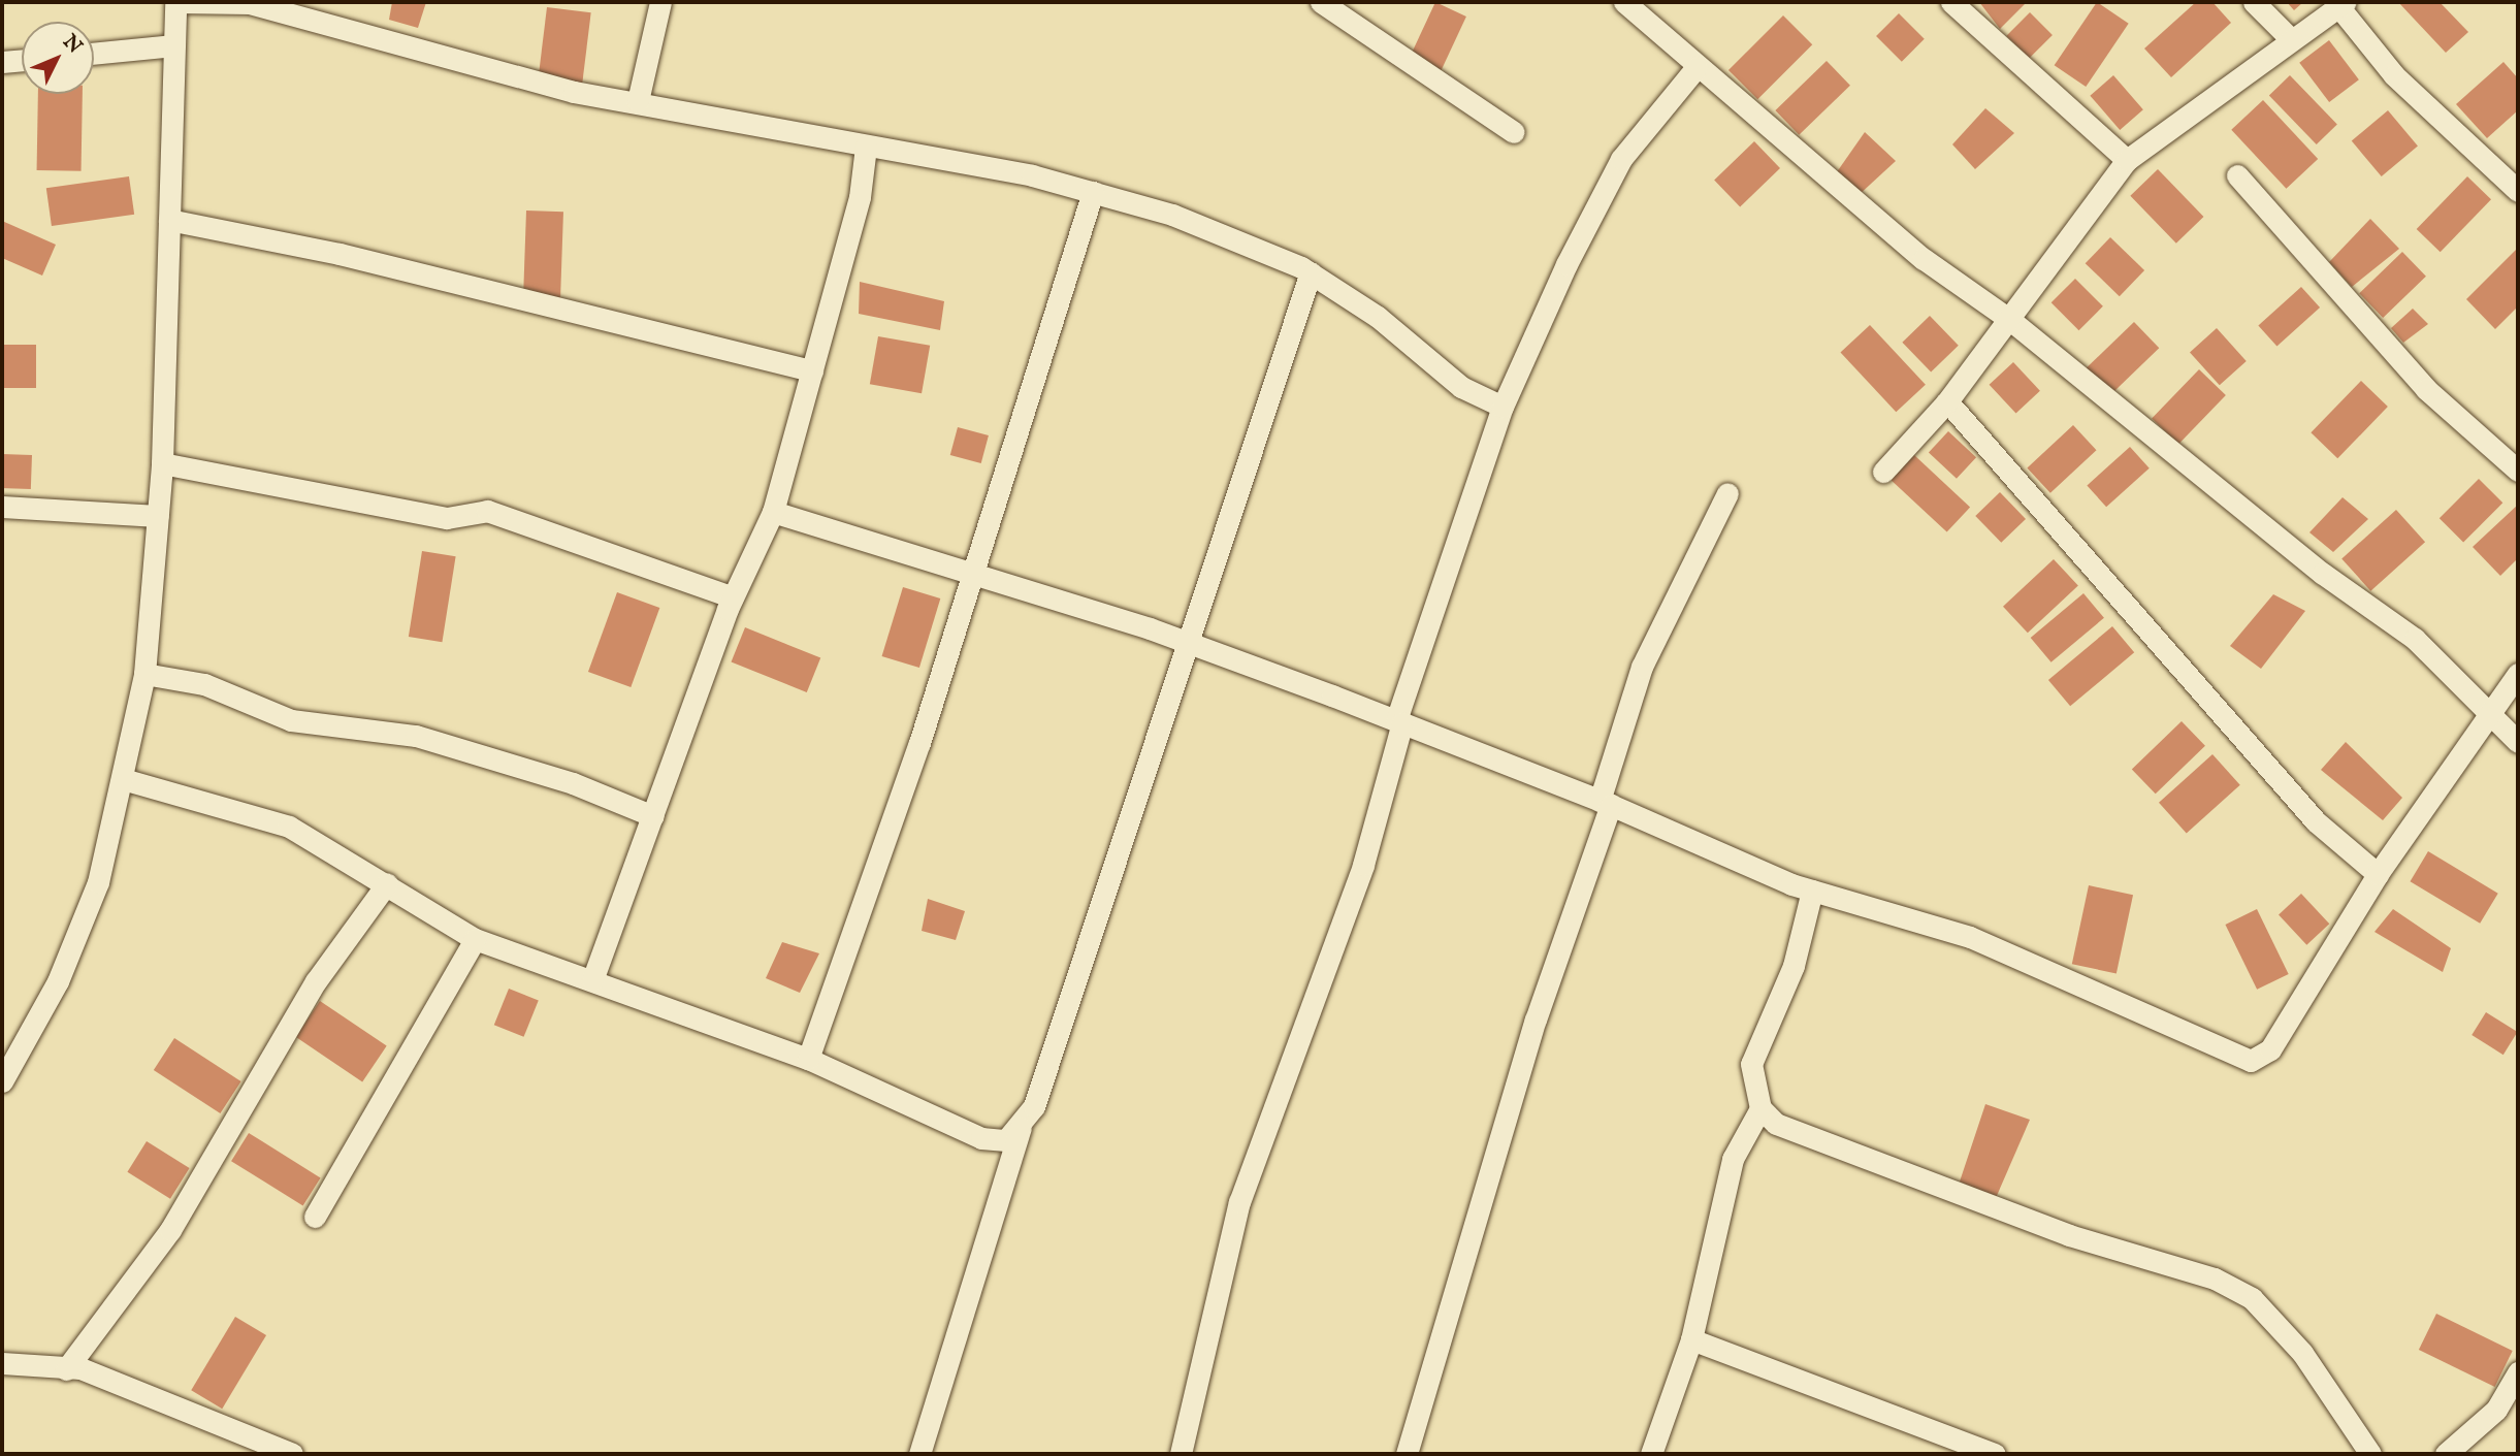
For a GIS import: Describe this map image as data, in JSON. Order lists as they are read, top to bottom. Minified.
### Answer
{"north":"top right"}
